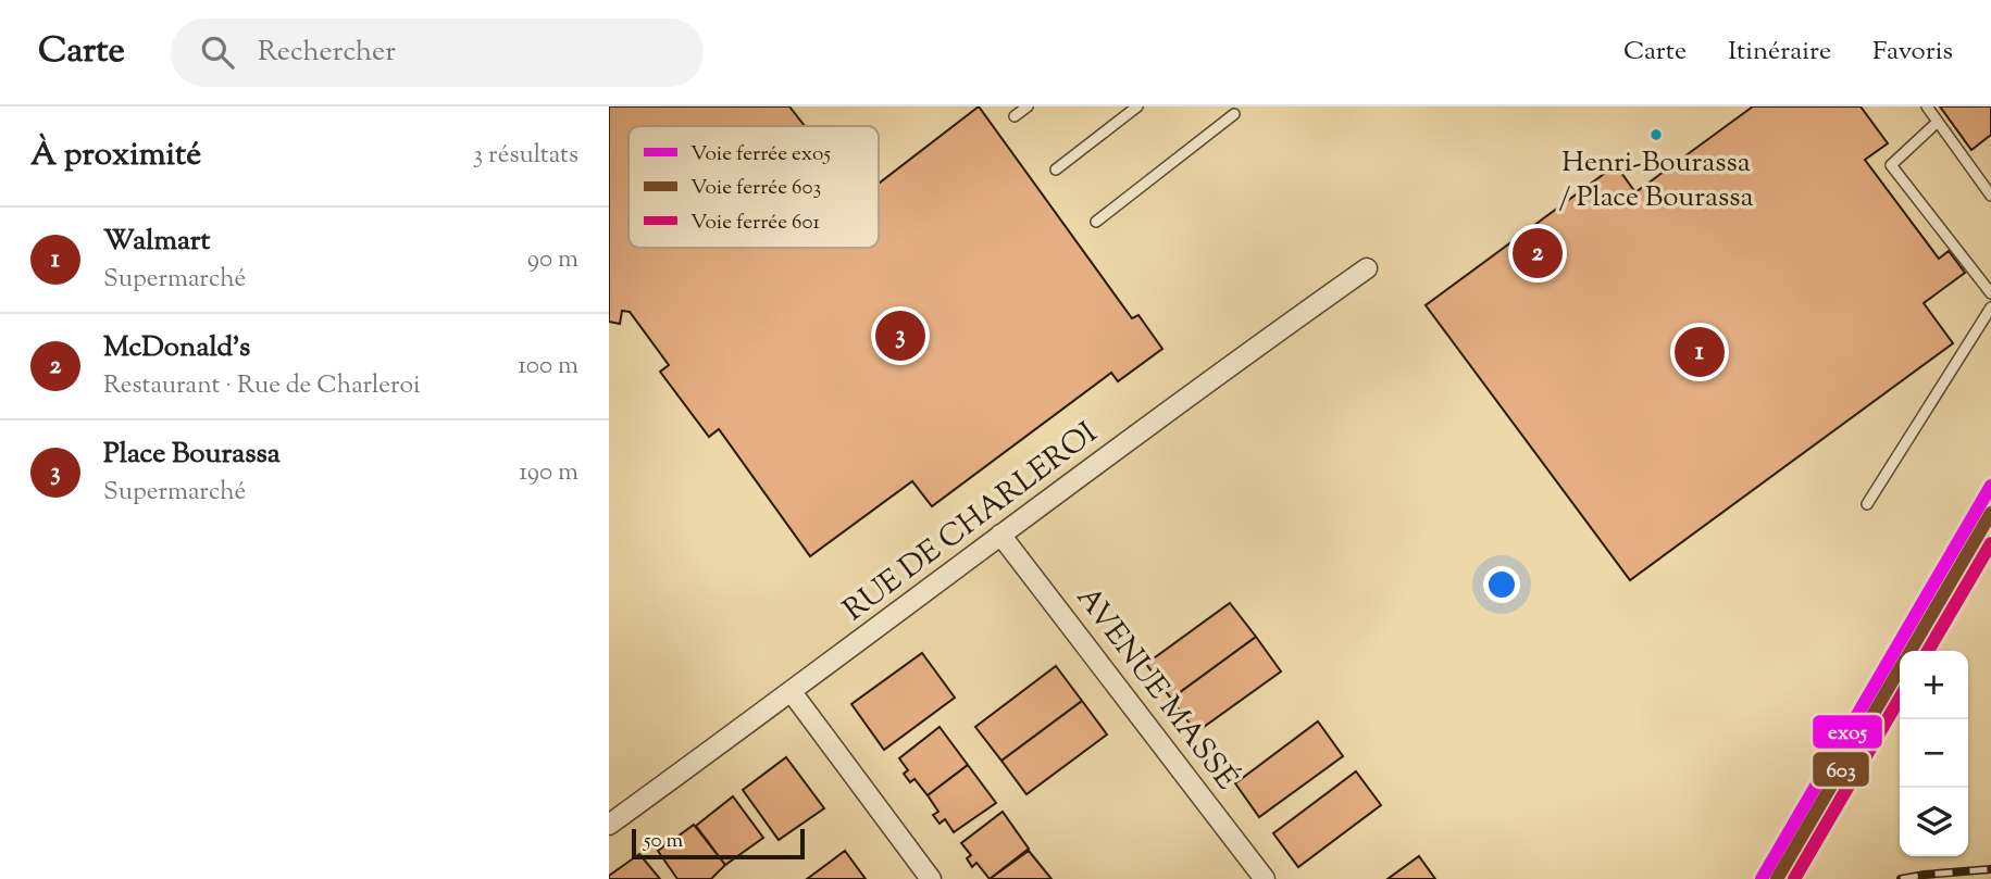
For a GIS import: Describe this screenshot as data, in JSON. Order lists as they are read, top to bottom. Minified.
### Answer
{"streets":{"street":["RUE DE CHARLEROI","AVENUE MASSÉ"]},"crossings":[["RUE DE CHARLEROI","AVENUE MASSÉ"]],"places":["Henri-Bourassa / Place Bourassa"],"lines":["rail line exo5","rail line 603","rail line 601"],"legend":["Voie ferrée exo5","Voie ferrée 603","Voie ferrée 601"],"scale_bar":"50 m","page":{"header":"Carte","search":"Rechercher","nav":["Carte","Itinéraire","Favoris"],"heading":["À proximité","3 résultats"],"list":[{"mark":"1","name":"Walmart","note":"Supermarché","value":"90 m"},{"mark":"2","name":"McDonald's","note":"Restaurant · Rue de Charleroi","value":"100 m"},{"mark":"3","name":"Place Bourassa","note":"Supermarché","value":"190 m"}],"pins":["2","3","1"],"map_buttons":["+","−"],"scale":"50 m"}}
